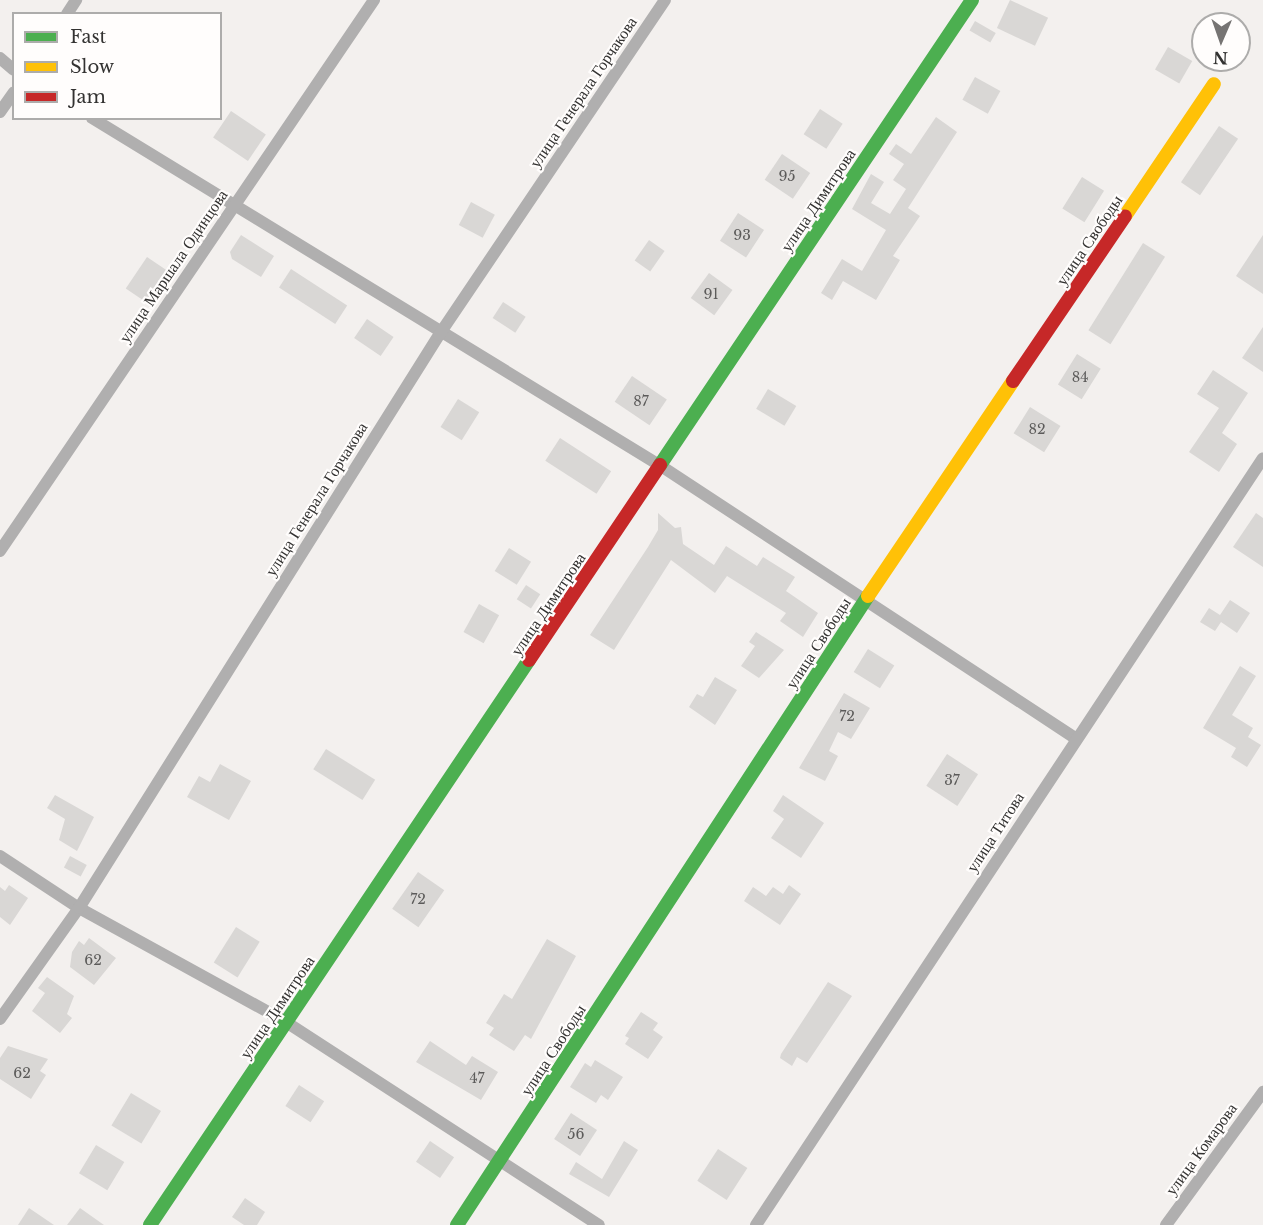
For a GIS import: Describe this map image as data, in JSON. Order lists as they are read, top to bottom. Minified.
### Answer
{"streets":{"street":["улица Генерала Горчакова","улица Димитрова","улица Свободы","улица Маршала Одинцова","улица Титова","улица Комарова"]},"house_numbers":["95","93","91","84","87","82","72","37","72","62","62","47","56"],"legend":["Fast","Slow","Jam"],"north":"bottom"}
